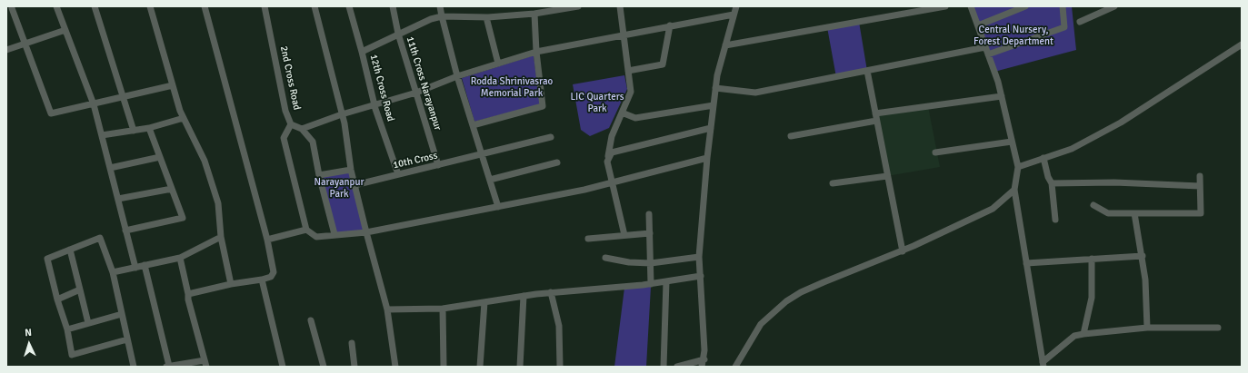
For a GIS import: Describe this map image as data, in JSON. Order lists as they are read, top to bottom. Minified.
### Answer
{"streets":{"street":["2nd Cross Road","11th Cross Narayanpur","12th Cross Road","10th Cross"]},"crossings":[["11th Cross Narayanpur","10th Cross"],["12th Cross Road","10th Cross"]],"parks":["Central Nursery, Forest Department","Rodda Shrinivasrao Memorial Park","LIC Quarters Park","Narayanpur Park"],"north":"top"}
